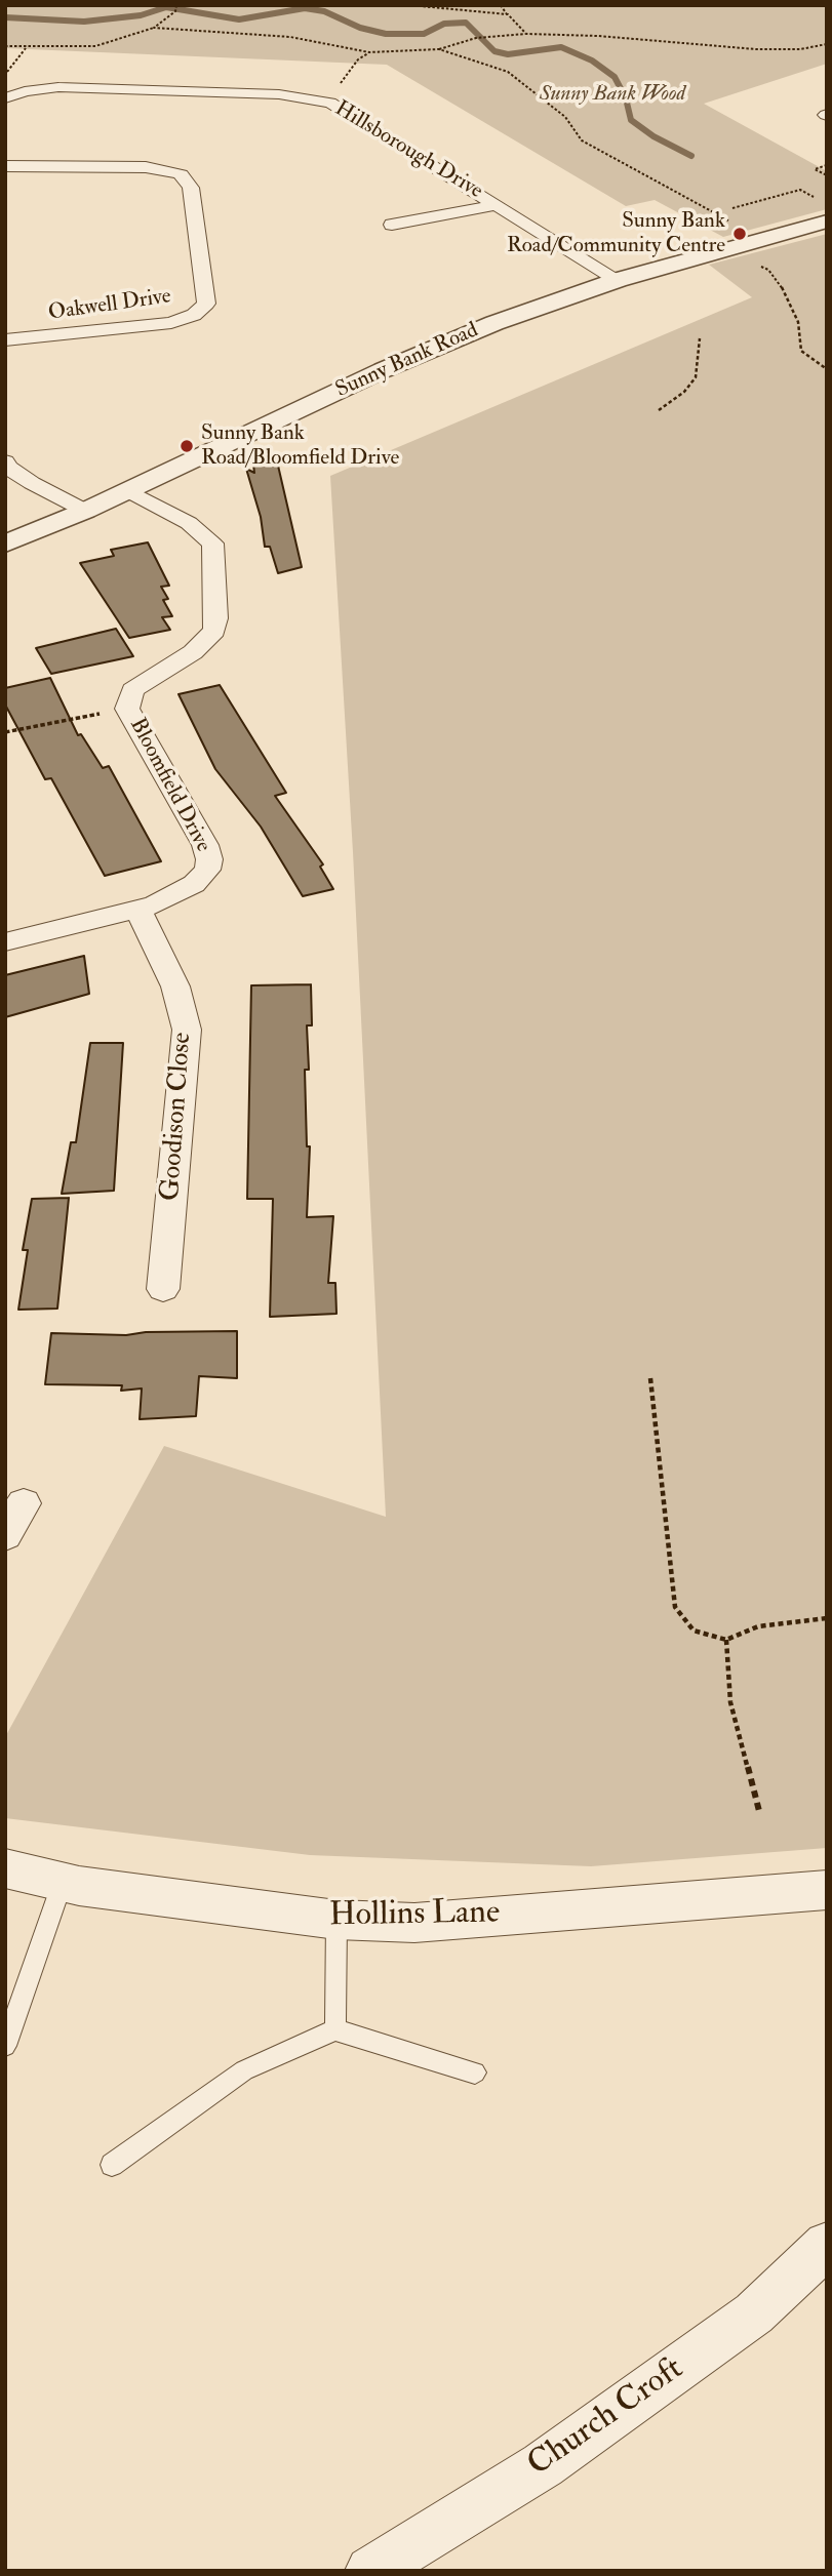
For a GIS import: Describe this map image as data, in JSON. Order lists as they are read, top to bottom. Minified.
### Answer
{"streets":{"street":["Hillsborough Drive","Oakwell Drive","Sunny Bank Road","Bloomfield Drive","Goodison Close","Hollins Lane","Church Croft"]},"crossings":[["Hillsborough Drive","Sunny Bank Road"],["Sunny Bank Road","Bloomfield Drive"],["Bloomfield Drive","Goodison Close"]],"parks":["Sunny Bank Wood"],"places":["Sunny Bank Road/Community Centre","Sunny Bank Road/Bloomfield Drive"]}
